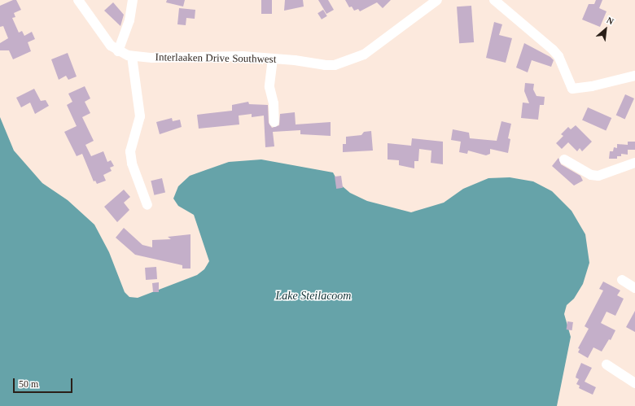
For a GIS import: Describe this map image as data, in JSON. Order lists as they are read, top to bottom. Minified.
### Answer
{"streets":{"street":["Interlaaken Drive Southwest"]},"water":["Lake Steilacoom"],"scale_bar":"50 m","north":"top right"}
